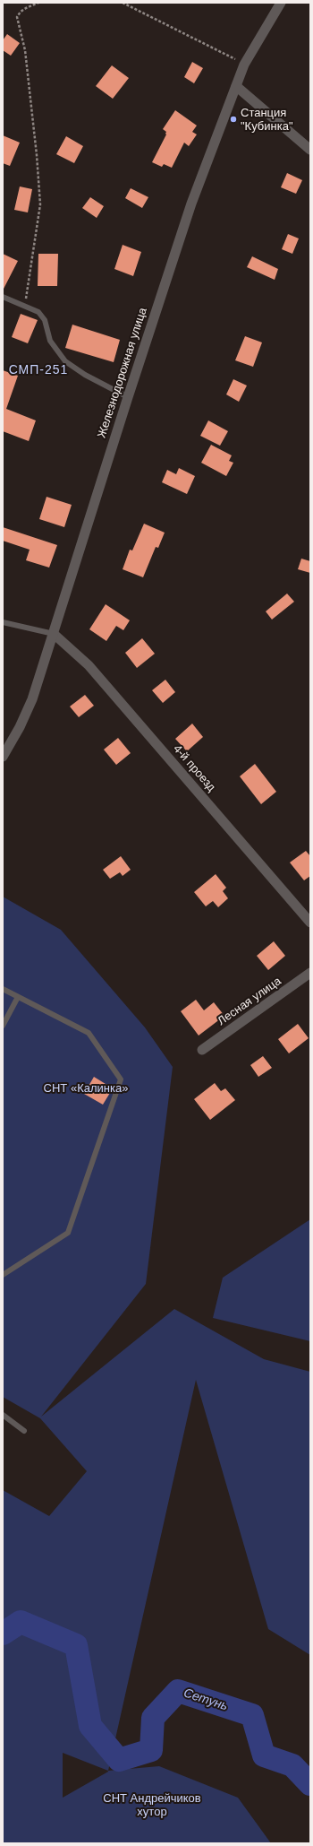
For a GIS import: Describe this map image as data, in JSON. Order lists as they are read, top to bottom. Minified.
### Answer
{"streets":{"street":["Железнодорожная улица","4-й проезд","Лесная улица"]},"crossings":[["Железнодорожная улица","4-й проезд"]],"districts":["СМП-251"],"water":["Сетунь"],"parks":["СНТ «Калинка»","СНТ Андрейчиков хутор"],"places":["Станция \"Кубинка\""]}
